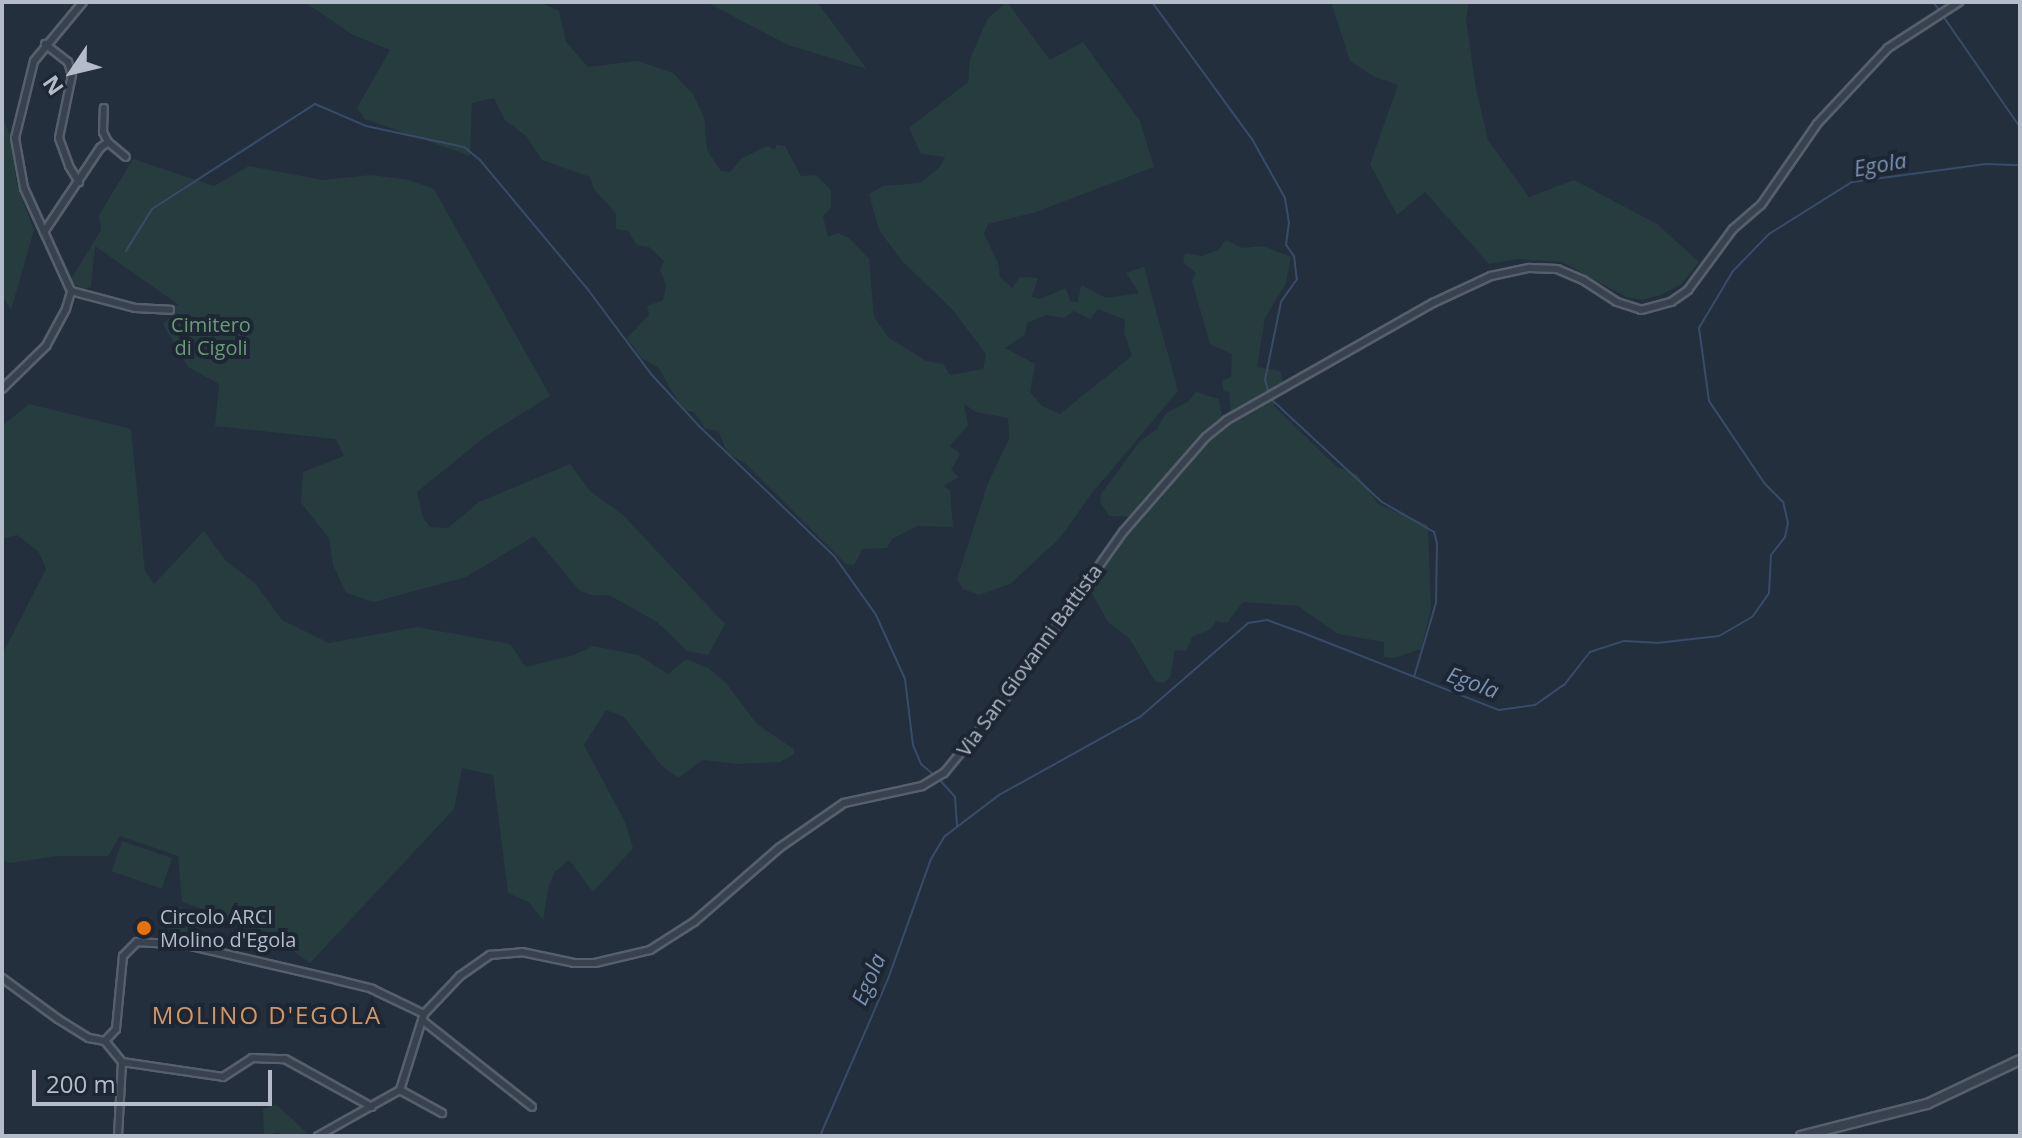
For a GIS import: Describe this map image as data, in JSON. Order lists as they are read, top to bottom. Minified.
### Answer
{"streets":{"street":["Via San Giovanni Battista"]},"districts":["MOLINO D'EGOLA"],"water":["Egola"],"parks":["Cimitero di Cigoli"],"places":["Circolo ARCI Molino d'Egola"],"scale_bar":"200 m","north":"bottom left"}
